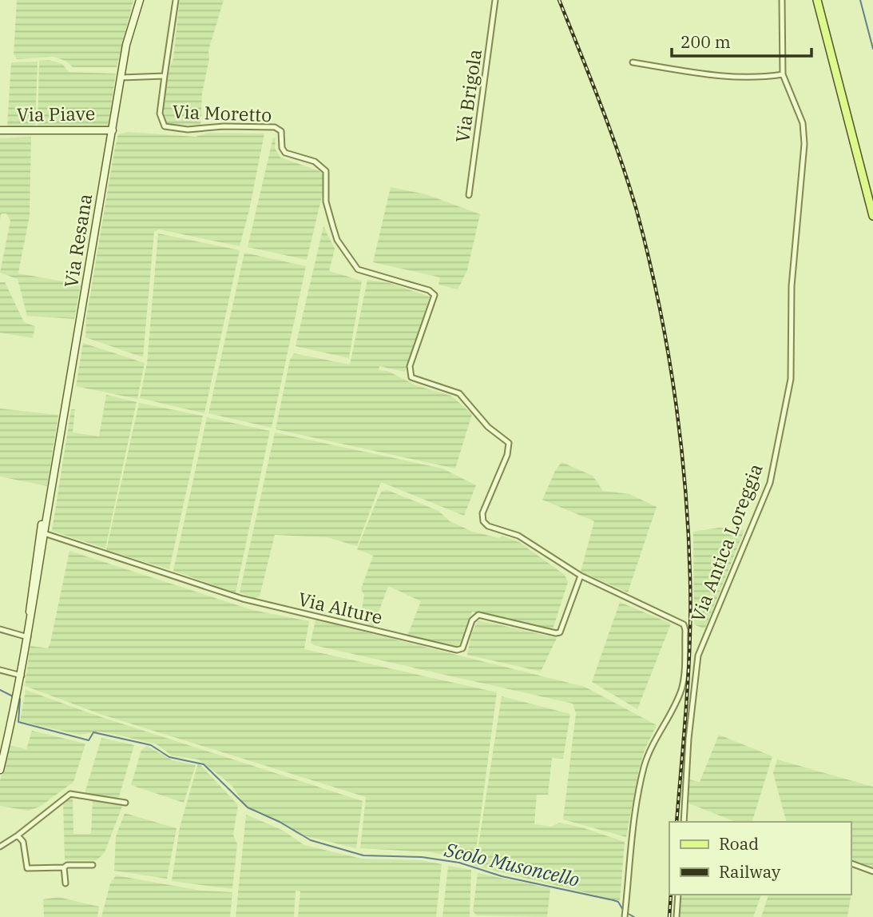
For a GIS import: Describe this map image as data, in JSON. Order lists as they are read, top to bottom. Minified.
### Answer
{"streets":{"street":["Via Brigola","Via Moretto","Via Piave","Via Resana","Via Antica Loreggia","Via Alture"]},"crossings":[["Via Moretto","Via Resana"],["Via Moretto","Via Alture"],["Via Piave","Via Resana"],["Via Resana","Via Alture"]],"water":["Scolo Musoncello"],"legend":["Road","Railway"],"scale_bar":"200 m"}
